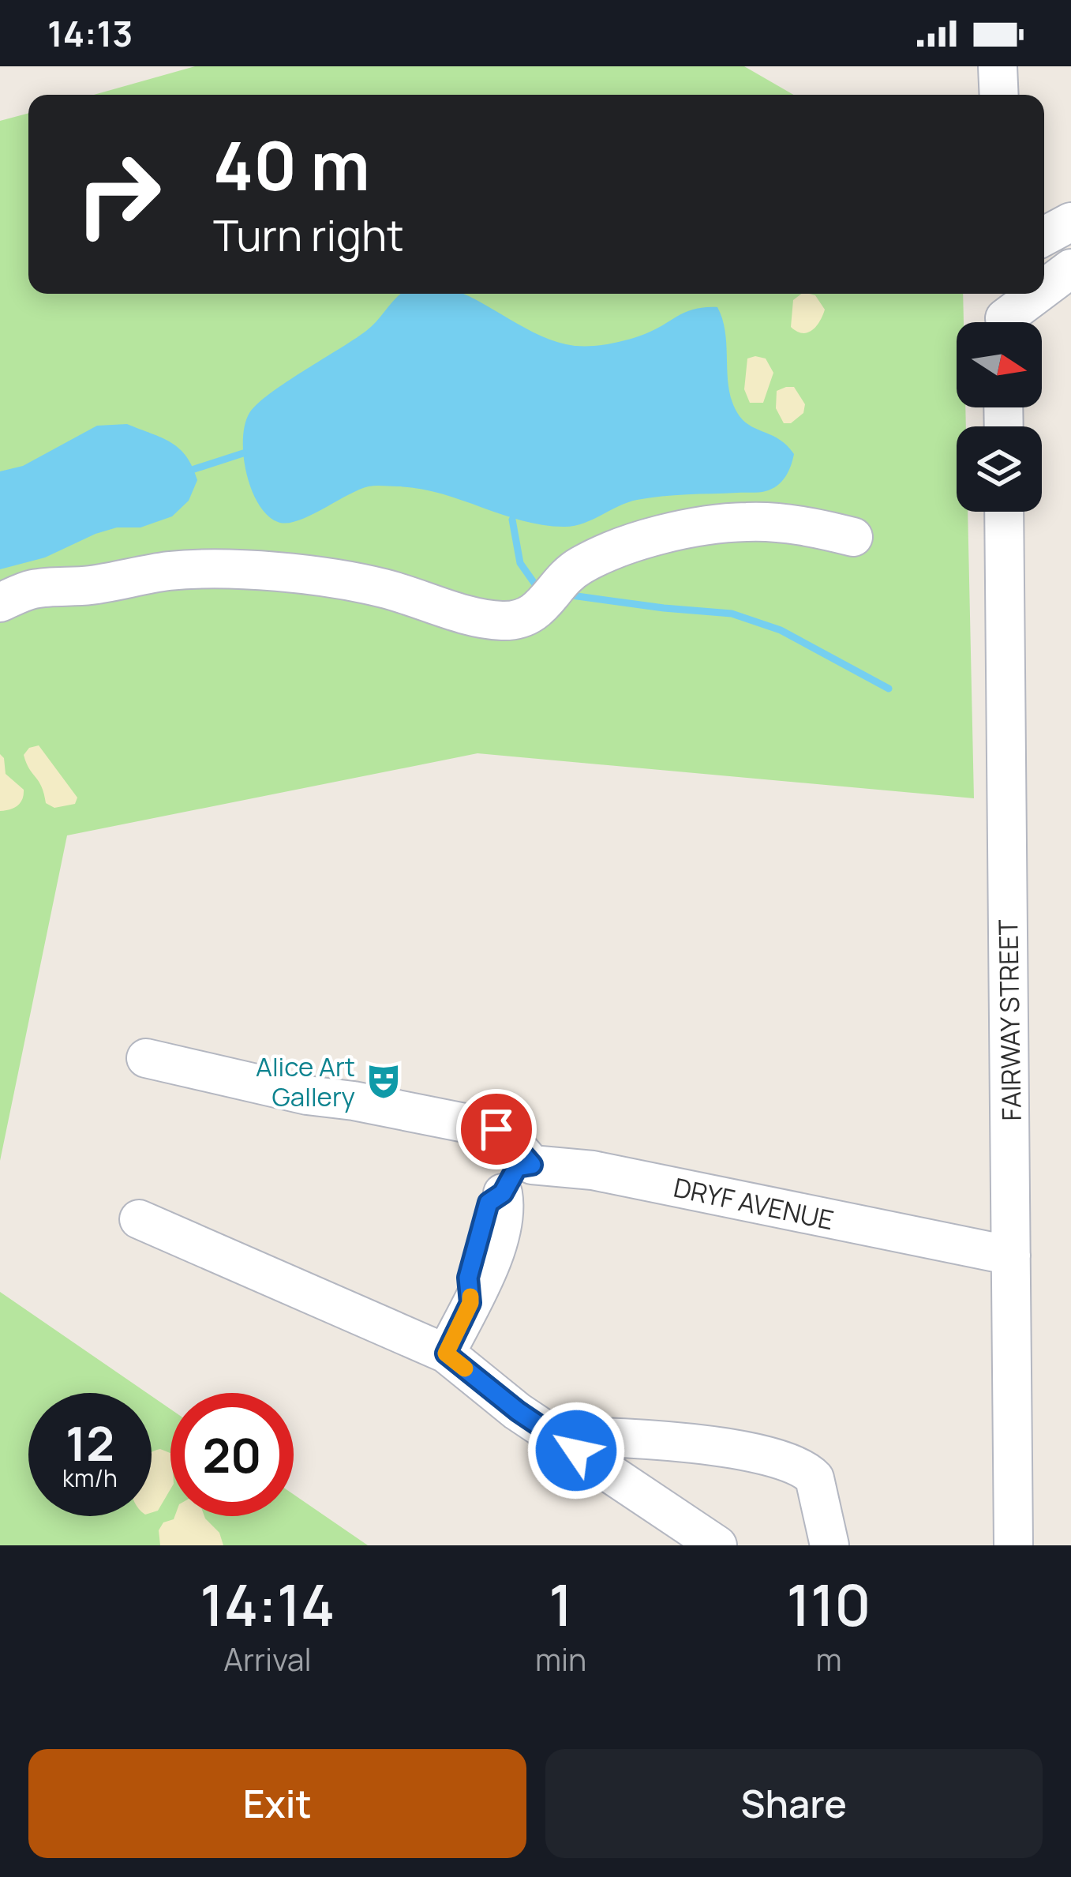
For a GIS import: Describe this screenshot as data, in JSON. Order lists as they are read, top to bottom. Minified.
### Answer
{"streets":{"street":["FAIRWAY STREET","DRYF AVENUE"]},"crossings":[["FAIRWAY STREET","DRYF AVENUE"]],"places":{"theatre":["Alice Art Gallery"]},"north":"right","page":{"status":"14:13","turn":["40 m","Turn right"],"speed":"12 km/h","limit":"20","eta":["14:14","Arrival","1","min","110","m"],"buttons":["Exit","Share"]}}
